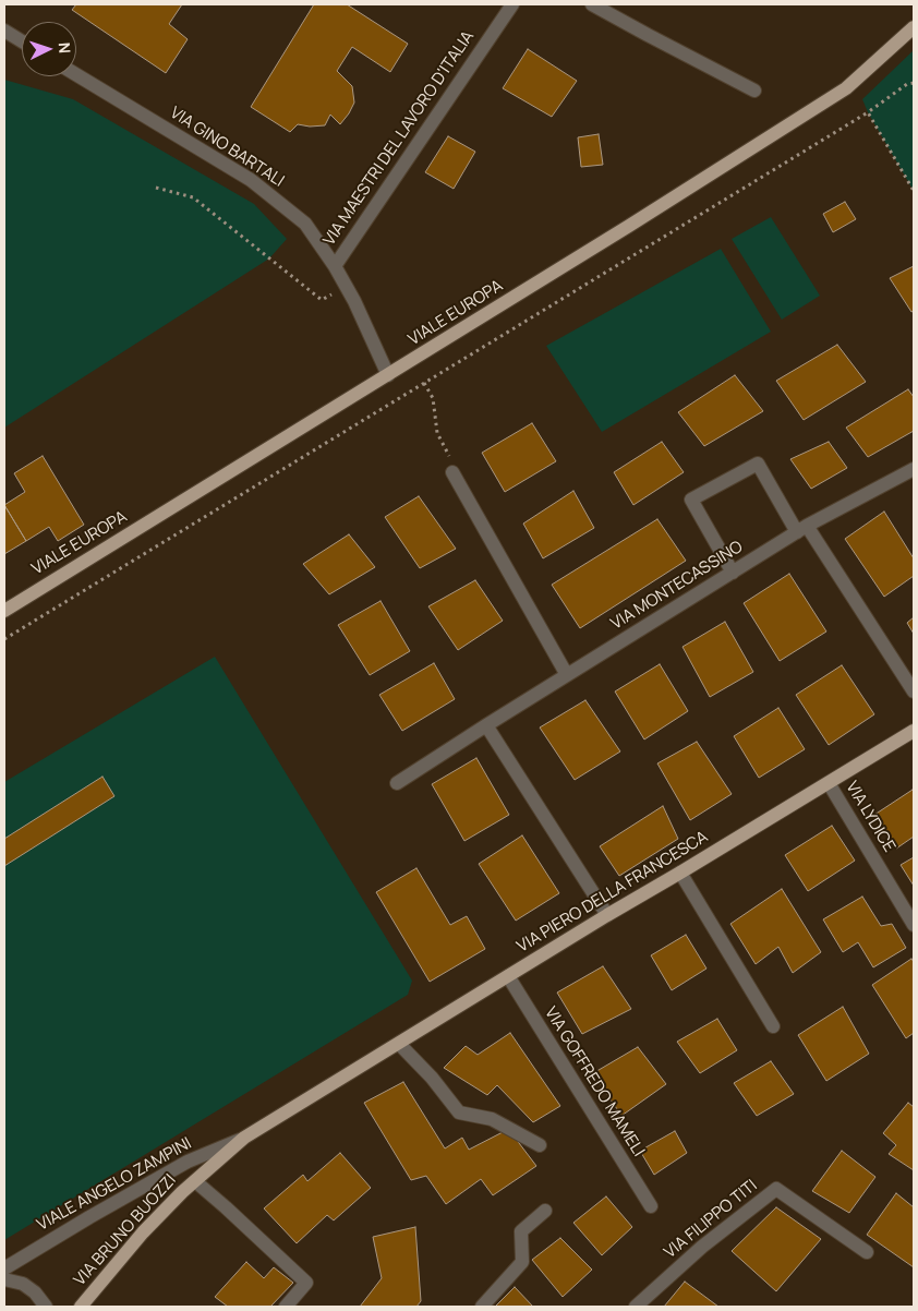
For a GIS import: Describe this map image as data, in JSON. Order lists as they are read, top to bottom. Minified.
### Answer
{"streets":{"main road":["VIALE EUROPA","VIA PIERO DELLA FRANCESCA","VIA BRUNO BUOZZI"],"street":["VIA MAESTRI DEL LAVORO D'ITALIA","VIA GINO BARTALI","VIA MONTECASSINO","VIA LYDICE","VIA GOFFREDO MAMELI","VIALE ANGELO ZAMPINI","VIA FILIPPO TITI"]},"crossings":[["VIA MAESTRI DEL LAVORO D'ITALIA","VIA GINO BARTALI"],["VIA GINO BARTALI","VIALE EUROPA"],["VIA LYDICE","VIA PIERO DELLA FRANCESCA"],["VIA PIERO DELLA FRANCESCA","VIA GOFFREDO MAMELI"],["VIA PIERO DELLA FRANCESCA","VIA BRUNO BUOZZI"],["VIALE ANGELO ZAMPINI","VIA BRUNO BUOZZI"]],"north":"right"}
